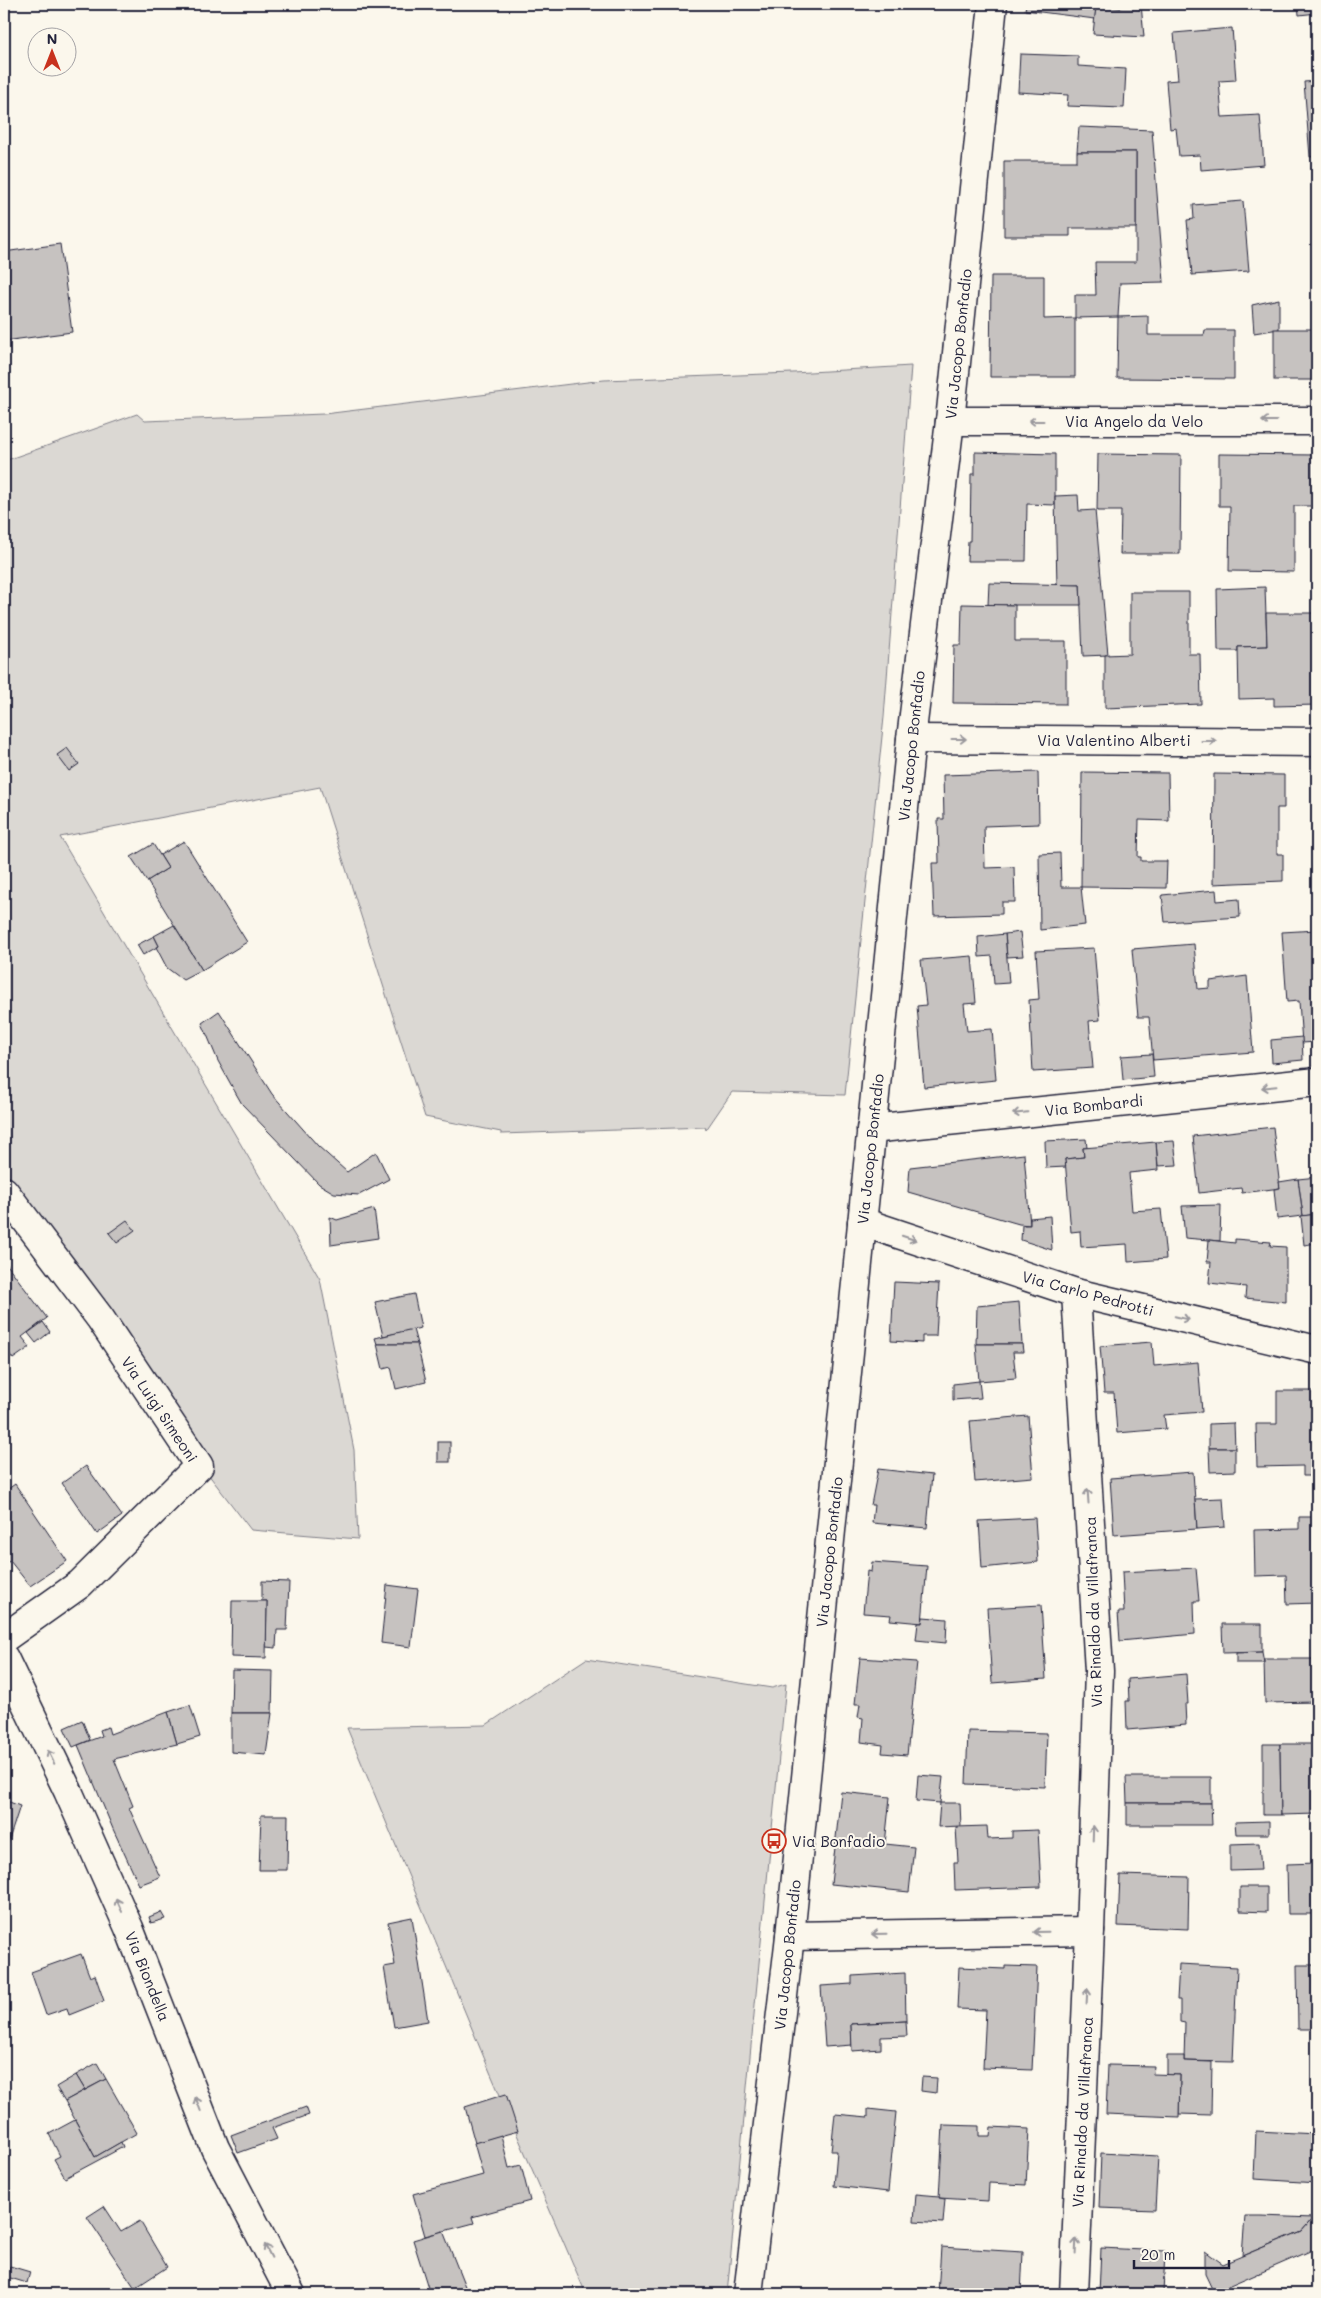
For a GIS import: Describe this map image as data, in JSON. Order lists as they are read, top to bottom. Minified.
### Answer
{"streets":{"street":["Via Jacopo Bonfadio","Via Angelo da Velo","Via Valentino Alberti","Via Bombardi","Via Carlo Pedrotti","Via Luigi Simeoni","Via Rinaldo da Villafranca","Via Biondella"]},"crossings":[["Via Jacopo Bonfadio","Via Angelo da Velo"],["Via Jacopo Bonfadio","Via Valentino Alberti"],["Via Jacopo Bonfadio","Via Bombardi"],["Via Jacopo Bonfadio","Via Carlo Pedrotti"],["Via Carlo Pedrotti","Via Rinaldo da Villafranca"]],"one_way":["Via Angelo da Velo","Via Valentino Alberti","Via Bombardi","Via Carlo Pedrotti","Via Rinaldo da Villafranca","Via Biondella"],"places":{"bus stop":["Via Bonfadio"]},"scale_bar":"20 m","north":"top"}
